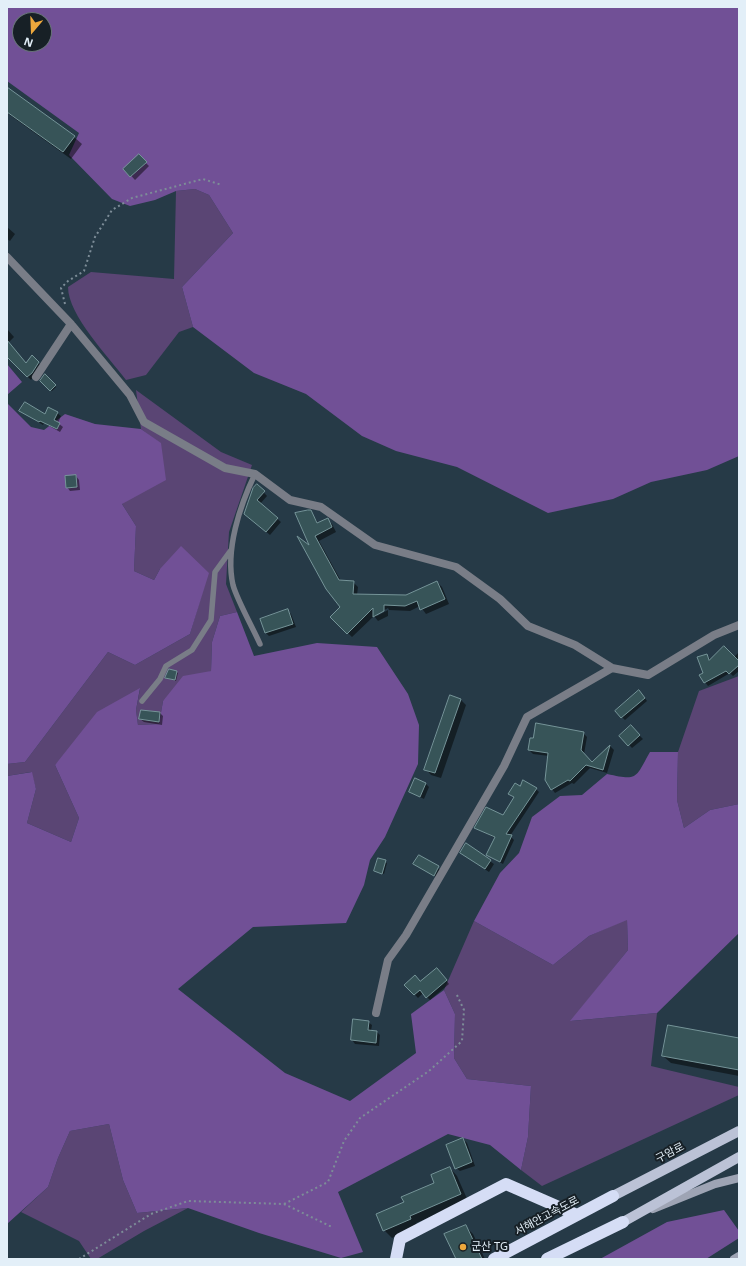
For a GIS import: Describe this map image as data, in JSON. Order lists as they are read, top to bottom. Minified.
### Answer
{"streets":{"highway":["서해안고속도로"],"main road":["구암로"]},"crossings":[["구암로","서해안고속도로"]],"places":["군산 TG"],"north":"bottom"}
